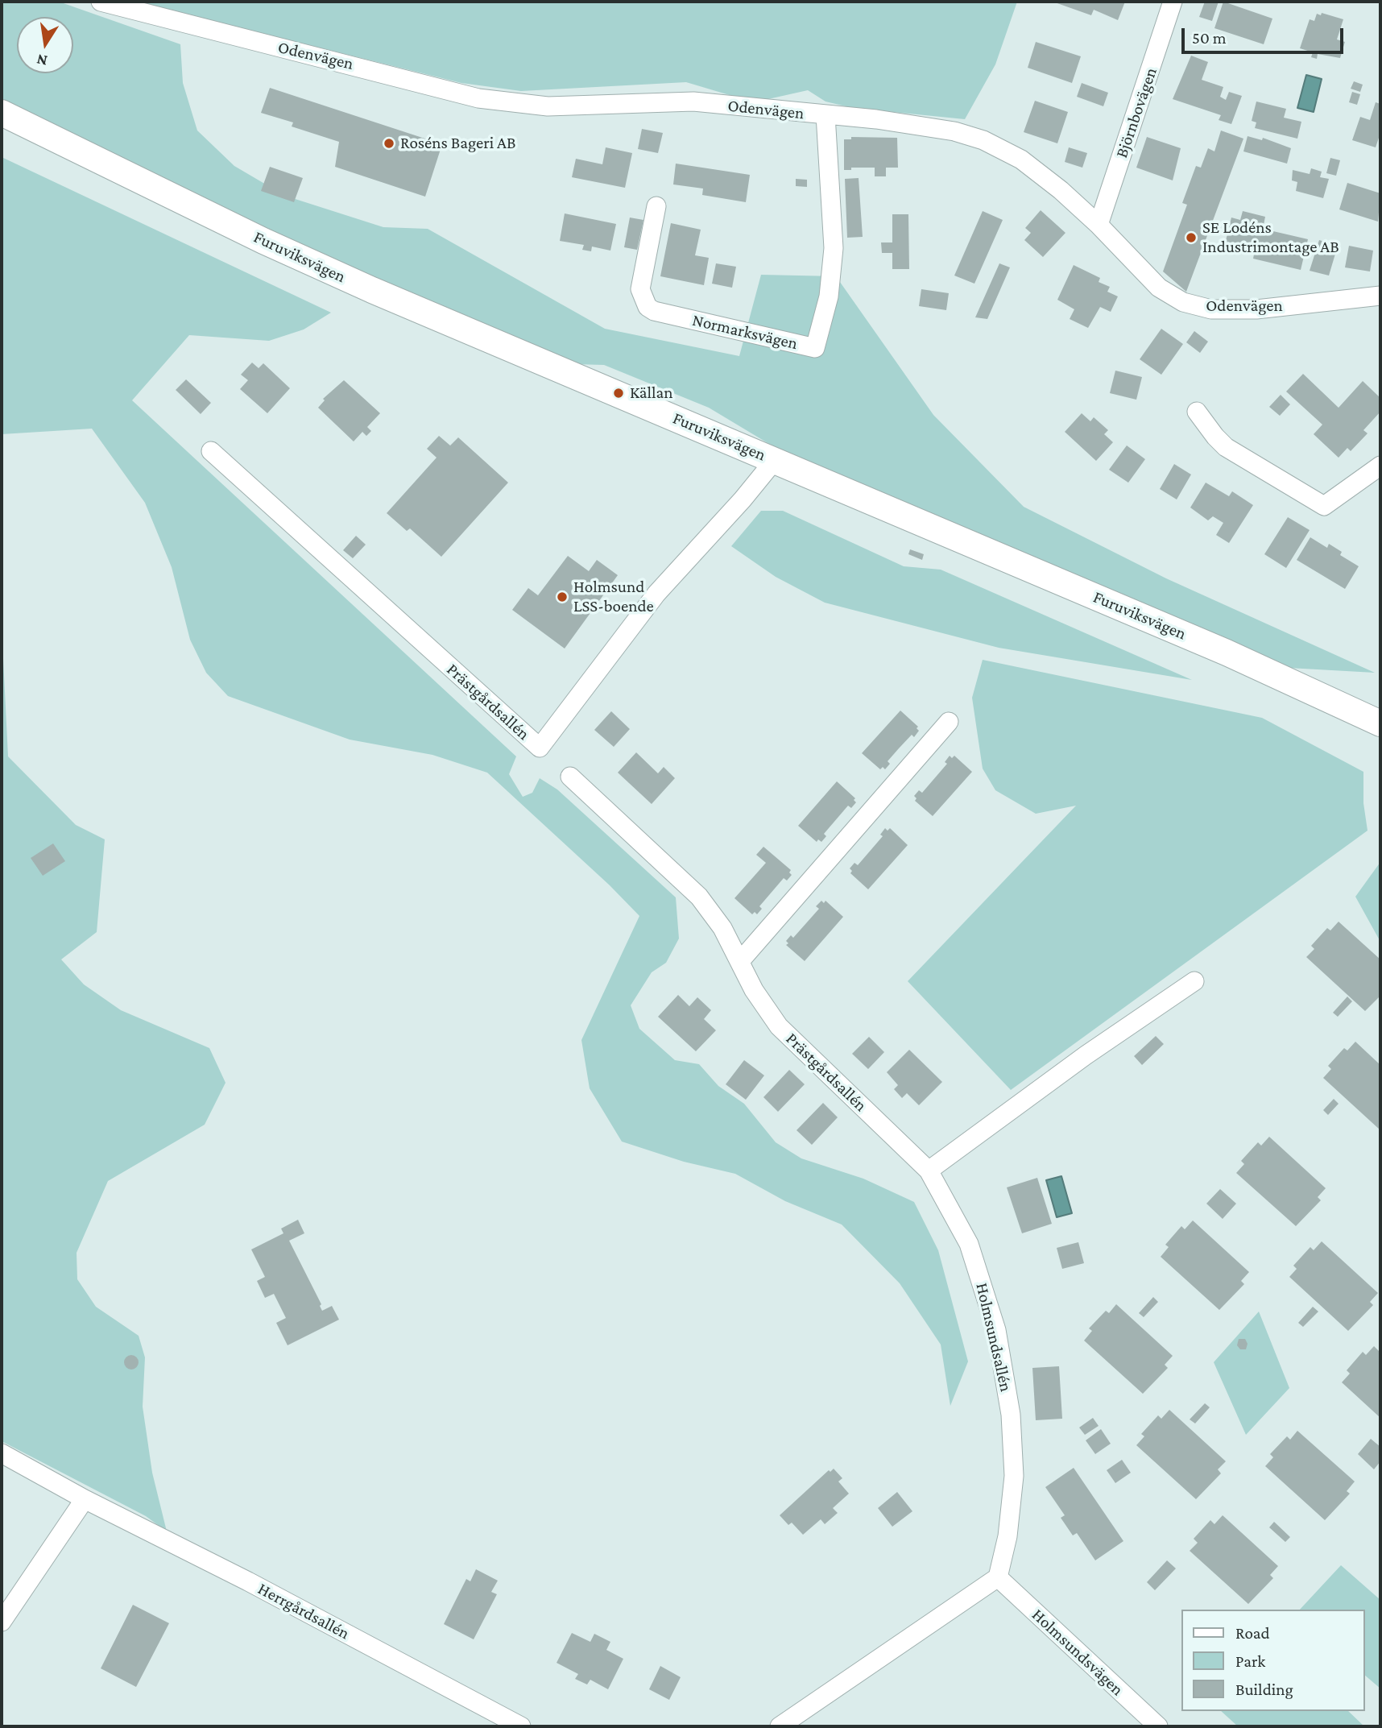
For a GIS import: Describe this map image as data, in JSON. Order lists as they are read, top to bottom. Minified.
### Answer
{"streets":{"main road":["Furuviksvägen"],"street":["Odenvägen","Björnbovägen","Normarksvägen","Prästgårdsallén","Holmsundsallén","Herrgårdsallén","Holmsundsvägen"]},"crossings":[["Odenvägen","Björnbovägen"],["Odenvägen","Normarksvägen"],["Furuviksvägen","Prästgårdsallén"],["Prästgårdsallén","Holmsundsallén"],["Holmsundsallén","Holmsundsvägen"]],"places":["Roséns Bageri AB","SE Lodéns Industrimontage AB","Källan","Holmsund LSS-boende"],"legend":["Road","Park","Building"],"scale_bar":"50 m","north":"bottom"}
